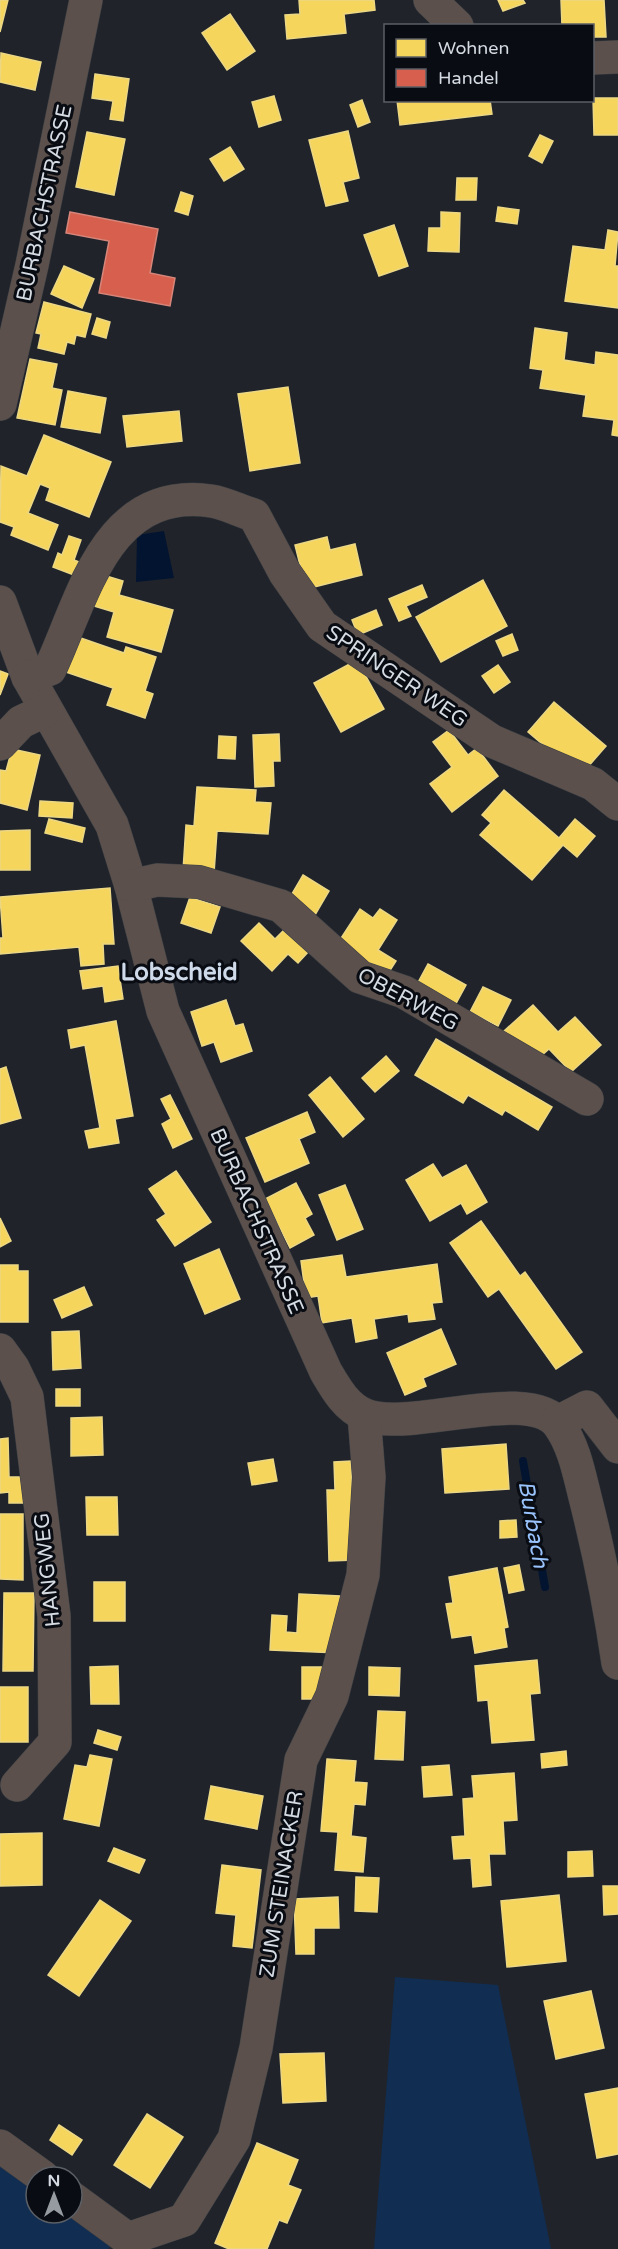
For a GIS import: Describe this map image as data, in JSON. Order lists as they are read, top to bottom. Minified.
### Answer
{"streets":{"street":["BURBACHSTRASSE","SPRINGER WEG","OBERWEG","HANGWEG","ZUM STEINACKER"]},"crossings":[["BURBACHSTRASSE","SPRINGER WEG"],["BURBACHSTRASSE","OBERWEG"],["BURBACHSTRASSE","ZUM STEINACKER"]],"districts":["Lobscheid"],"water":["Burbach"],"legend":["Wohnen","Handel"],"north":"top"}
